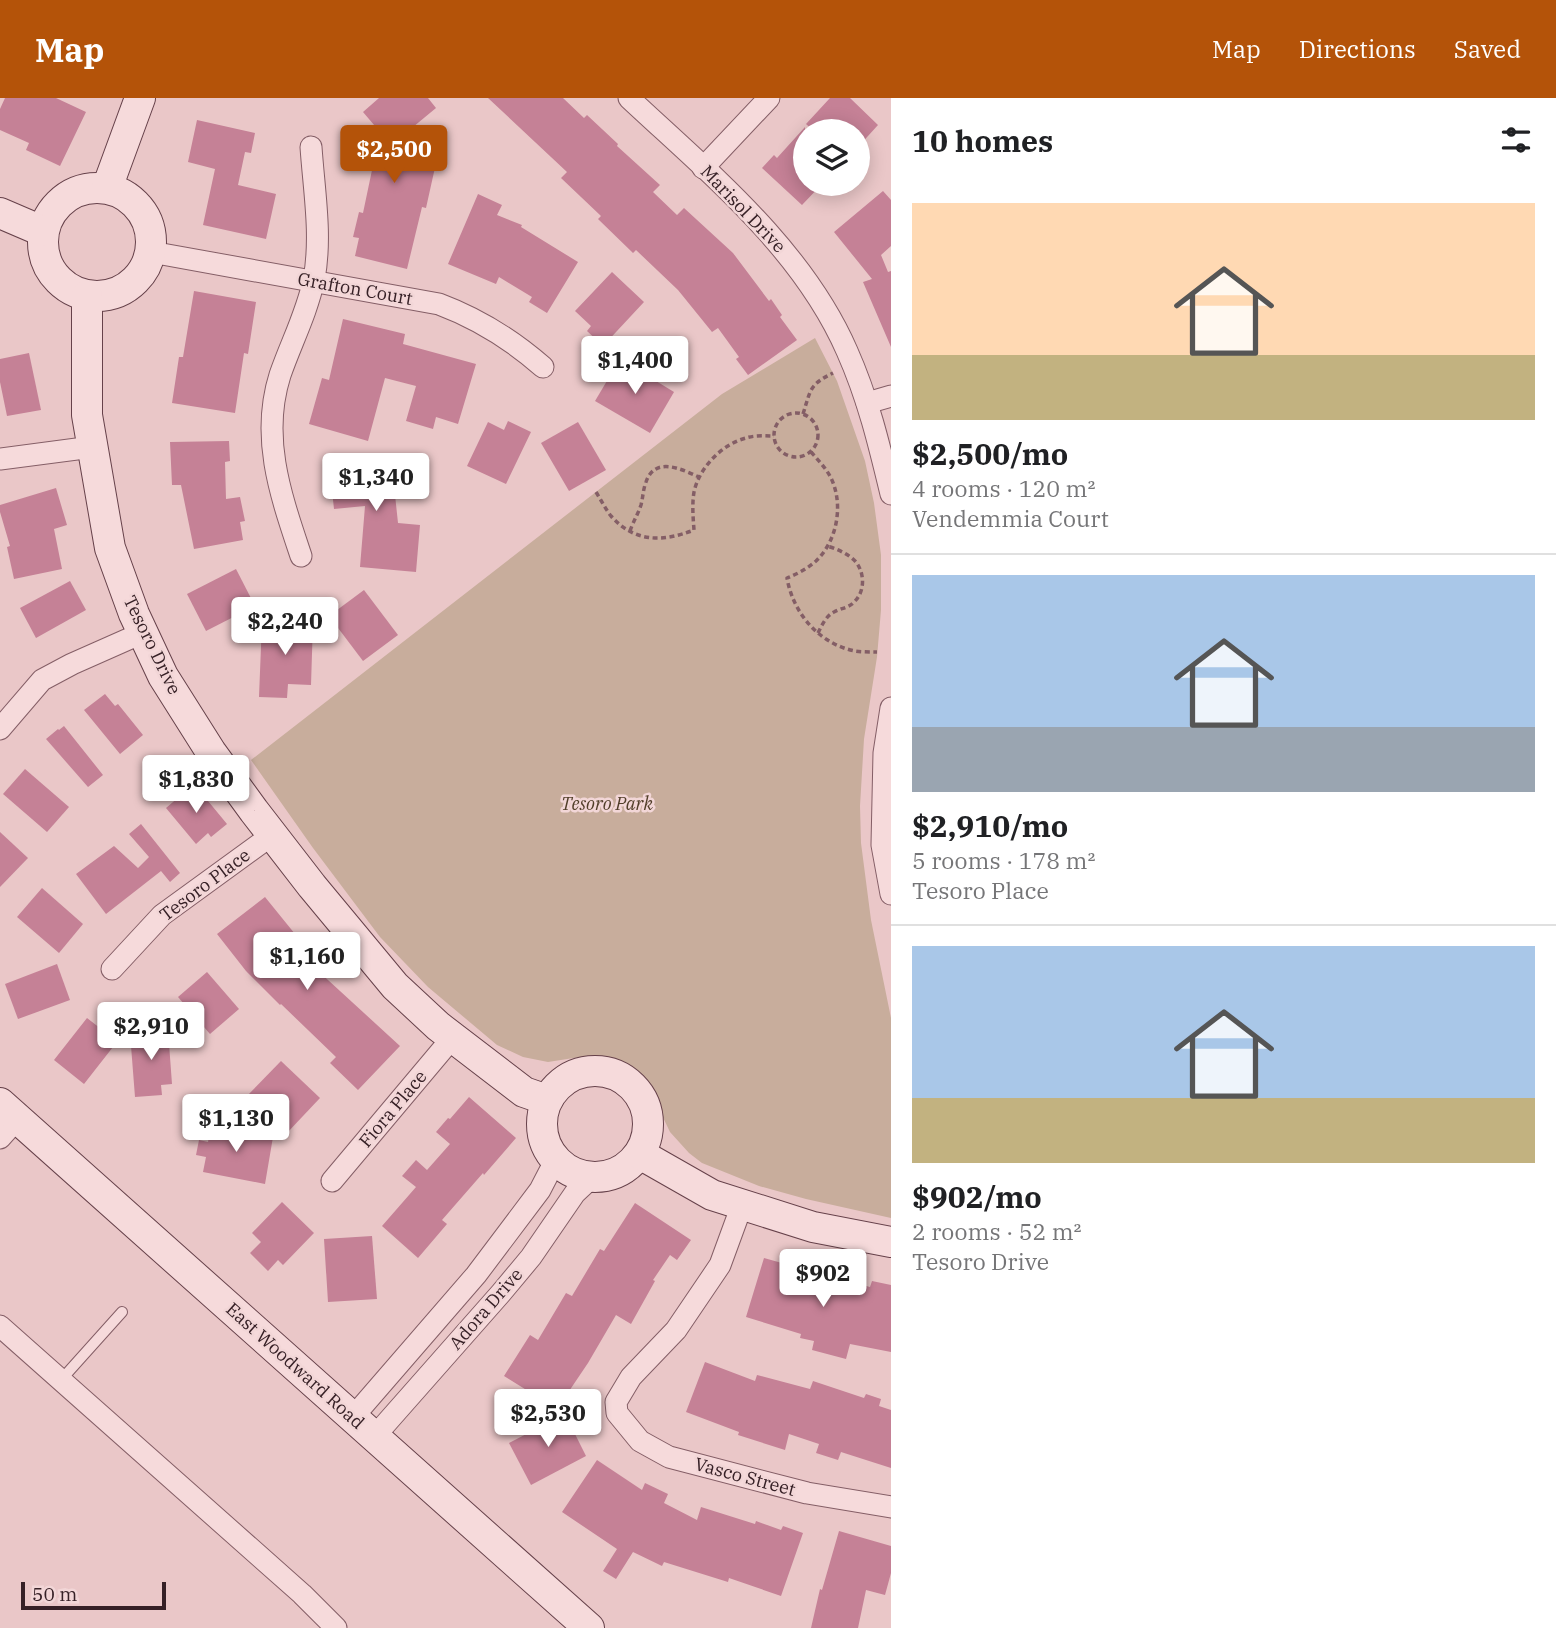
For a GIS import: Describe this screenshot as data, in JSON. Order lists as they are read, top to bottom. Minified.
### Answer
{"streets":{"street":["Marisol Drive","Grafton Court","Tesoro Drive","Tesoro Place","Fiora Place","Adora Drive","East Woodward Road","Vasco Street"]},"crossings":[["Grafton Court","Tesoro Drive"],["Tesoro Drive","Tesoro Place"],["Tesoro Drive","Fiora Place"],["Tesoro Drive","Adora Drive"],["Adora Drive","East Woodward Road"]],"parks":["Tesoro Park"],"scale_bar":"50 m","page":{"header":"Map","nav":["Map","Directions","Saved"],"heading":"10 homes","price":["$2,500","$1,400","$1,340","$2,240","$1,830","$1,160","$2,910","$1,130","$902","$2,530"],"list":[{"name":"$2,500/mo","note":"4 rooms · 120 m² · Vendemmia Court"},{"name":"$2,910/mo","note":"5 rooms · 178 m² · Tesoro Place"},{"name":"$902/mo","note":"2 rooms · 52 m² · Tesoro Drive"}],"scale":"50 m"}}
